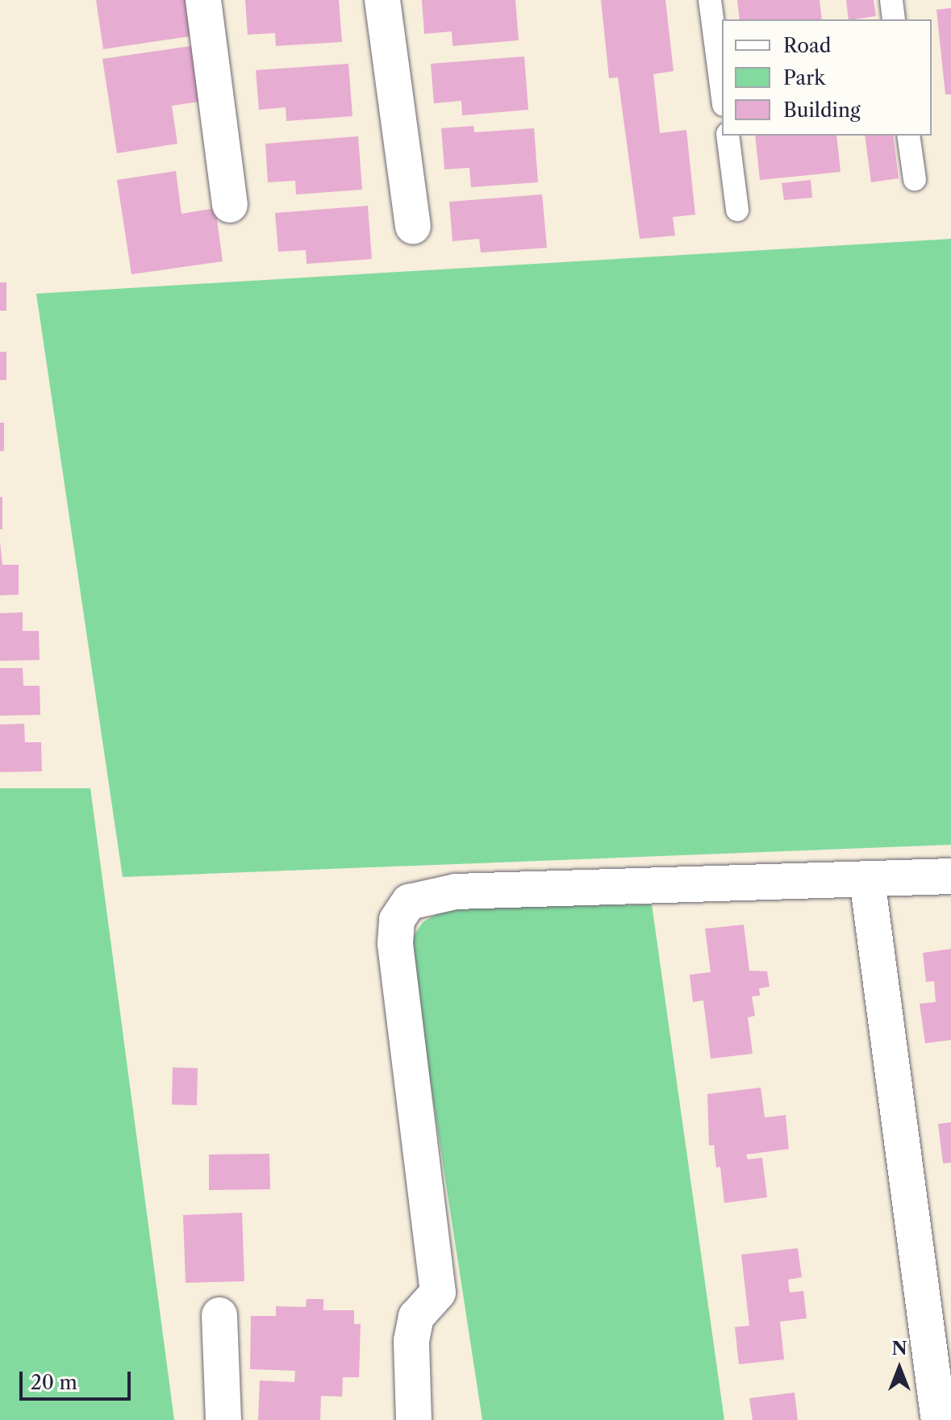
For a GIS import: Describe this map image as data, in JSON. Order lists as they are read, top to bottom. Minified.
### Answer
{"legend":["Road","Park","Building"],"scale_bar":"20 m","north":"top"}
